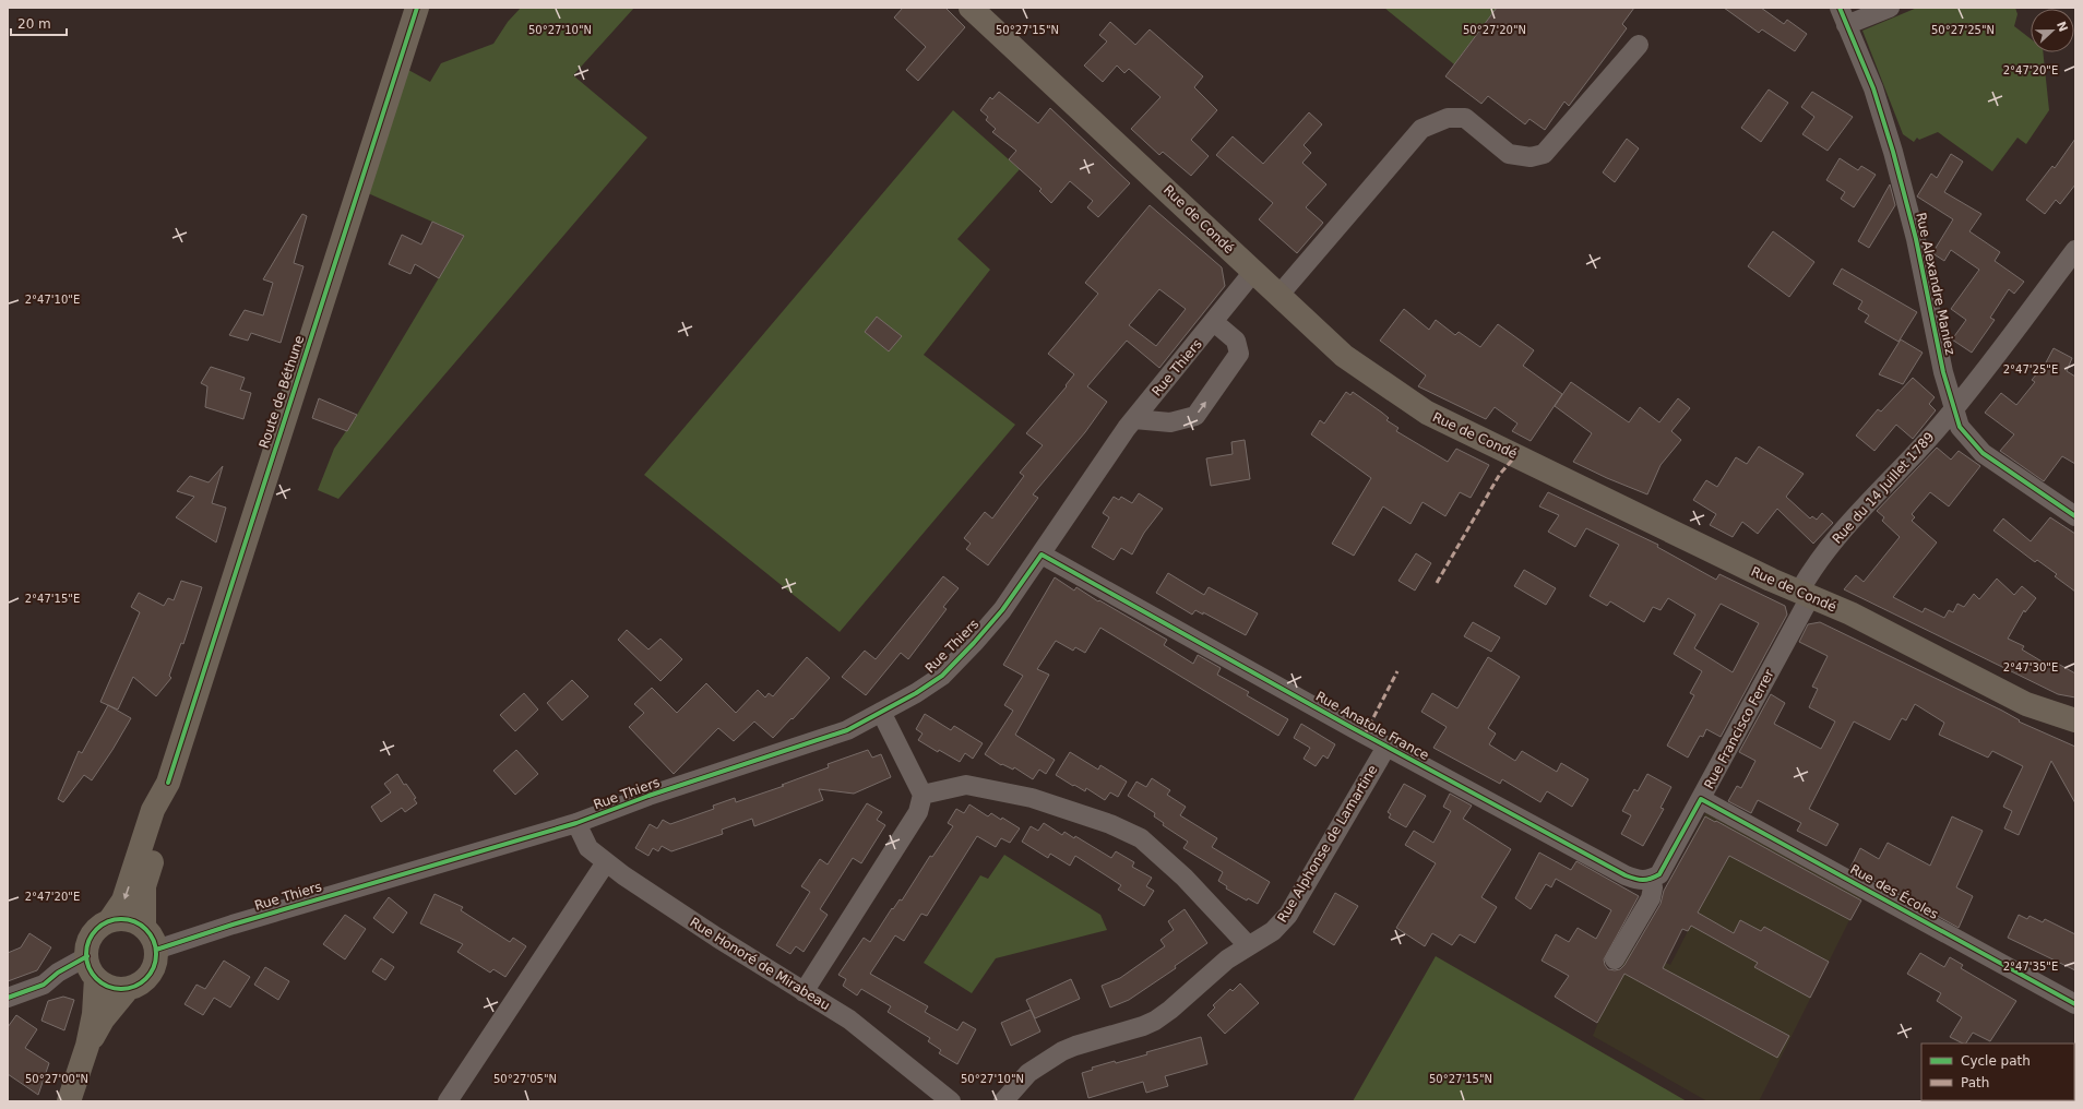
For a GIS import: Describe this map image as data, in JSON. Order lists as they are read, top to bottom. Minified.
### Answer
{"streets":{"main road":["Rue de Condé","Route de Béthune"],"street":["Rue Alexandre Maniez","Rue Thiers","Rue du 14 Juillet 1789","Rue Anatole France","Rue Francisco Ferrer","Rue Alphonse de Lamartine","Rue des Écoles","Rue Honoré de Mirabeau"]},"crossings":[["Rue de Condé","Rue Thiers"],["Rue de Condé","Rue du 14 Juillet 1789"],["Rue de Condé","Rue Francisco Ferrer"],["Rue Alexandre Maniez","Rue du 14 Juillet 1789"],["Rue Thiers","Route de Béthune"],["Rue Thiers","Rue Anatole France"],["Rue Thiers","Rue Honoré de Mirabeau"],["Rue du 14 Juillet 1789","Rue Francisco Ferrer"],["Rue Anatole France","Rue Francisco Ferrer"],["Rue Anatole France","Rue Alphonse de Lamartine"],["Rue Francisco Ferrer","Rue des Écoles"]],"legend":["Cycle path","Path"],"scale_bar":"20 m","north":"right","coordinates":["50°27'25\"N","50°27'10\"N","50°27'15\"N","50°27'20\"N","2°47'20\"E","2°47'10\"E","2°47'25\"E","2°47'15\"E","2°47'30\"E","2°47'35\"E","50°27'00\"N","50°27'05\"N"]}
